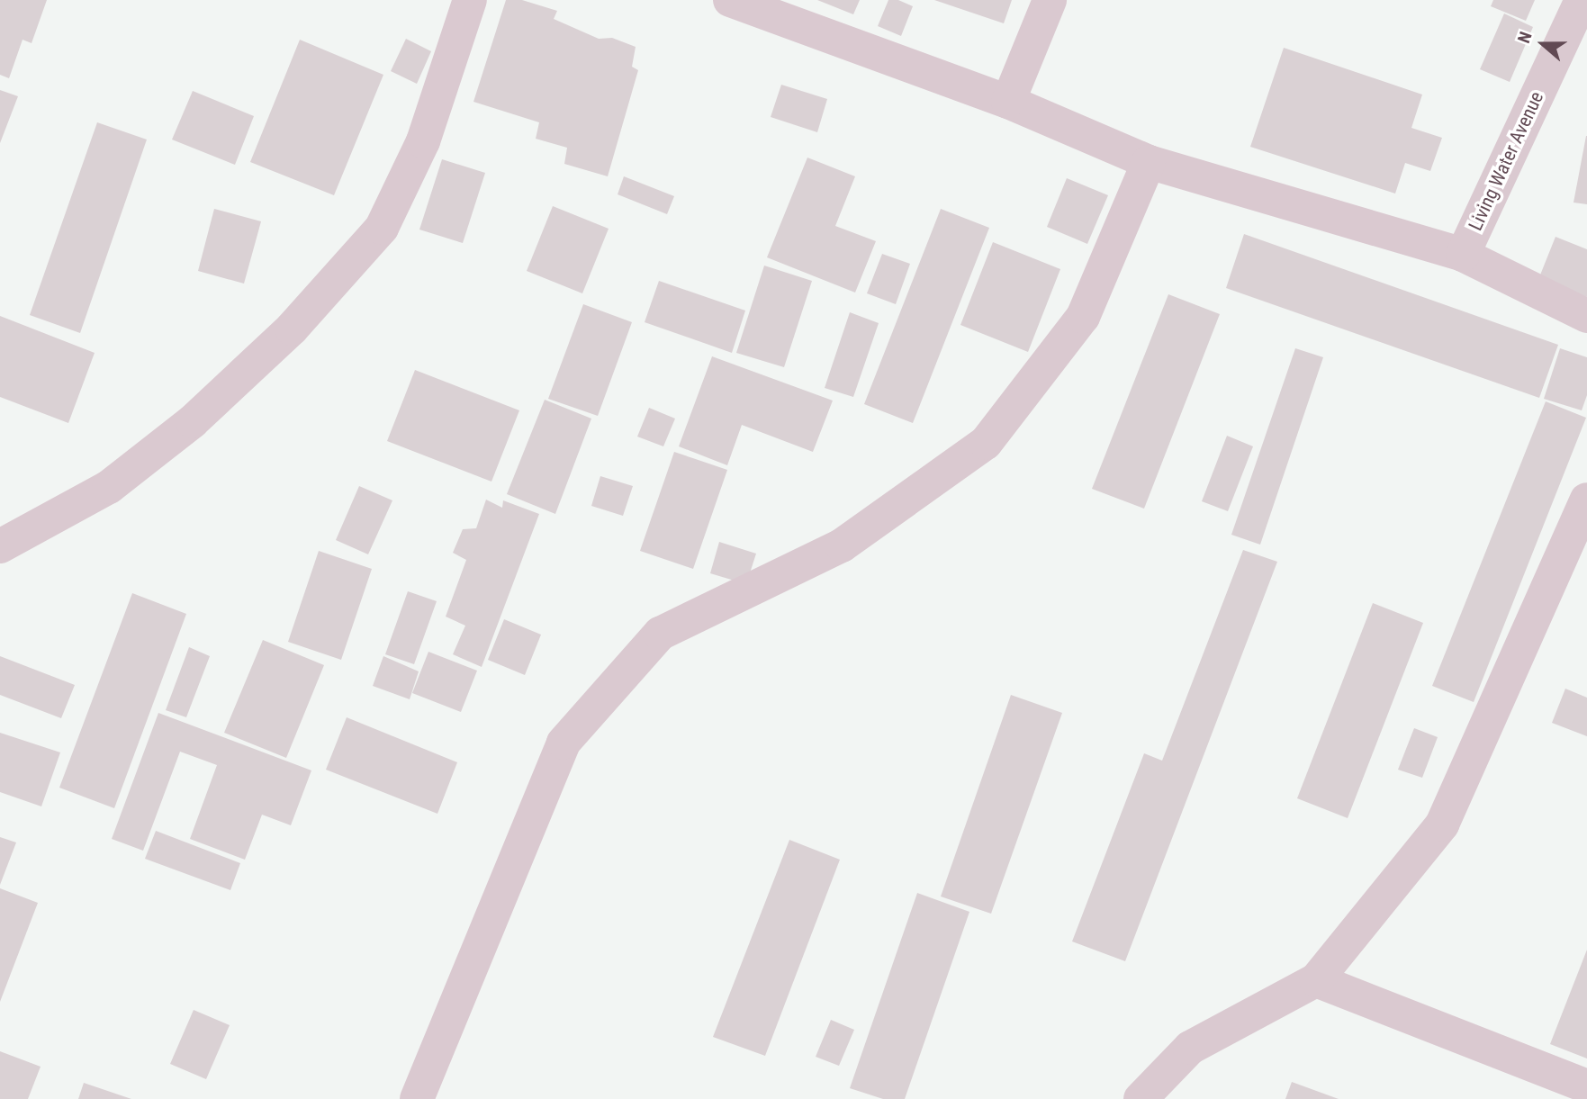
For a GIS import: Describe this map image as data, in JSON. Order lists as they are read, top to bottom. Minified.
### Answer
{"streets":{"street":["Living Water Avenue"]},"north":"left"}
